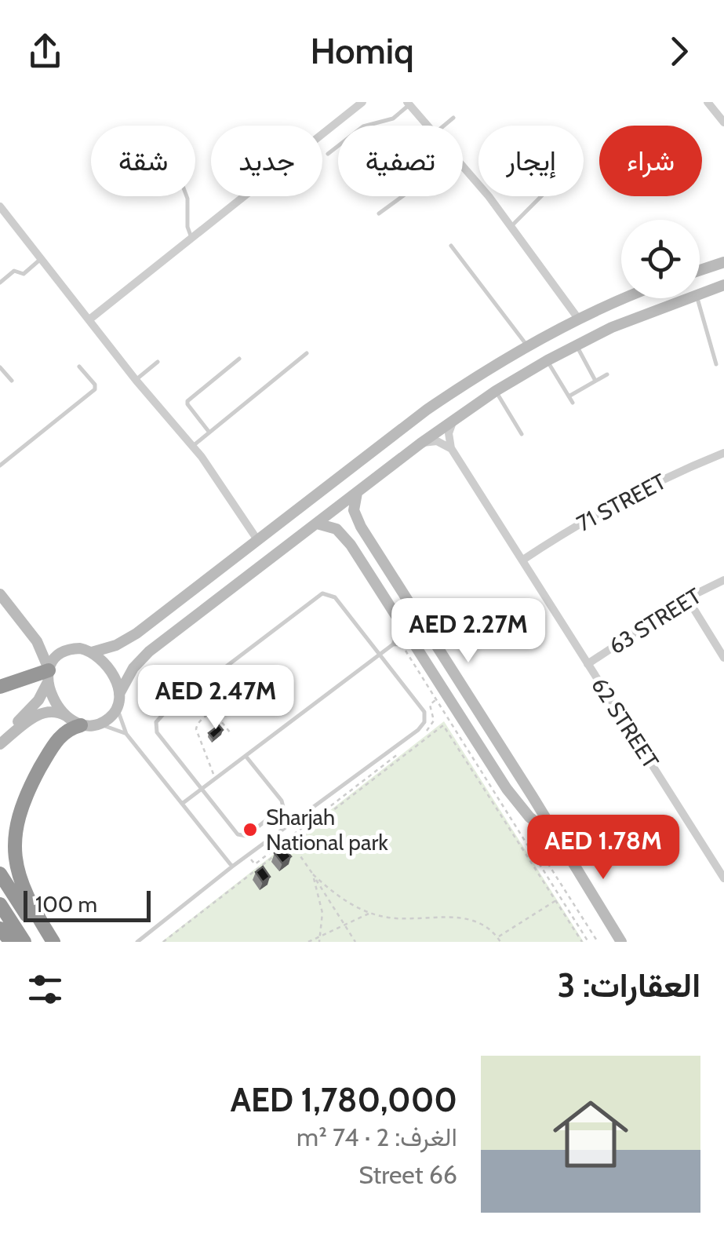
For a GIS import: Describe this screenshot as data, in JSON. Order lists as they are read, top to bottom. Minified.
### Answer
{"streets":{"street":["71 STREET","63 STREET","62 STREET"]},"crossings":[["71 STREET","62 STREET"],["63 STREET","62 STREET"]],"places":["Sharjah National park"],"scale_bar":"100 m","page":{"header":"Homiq","chip":["شراء","إيجار","تصفية","جديد","شقة"],"price":["AED 2.27M","AED 2.47M","AED 1.78M"],"scale":"100 m","heading":"العقارات: 3","list":[{"name":"AED 1,780,000","note":"الغرف: 2 · 74 m² · 66 Street"}]}}
